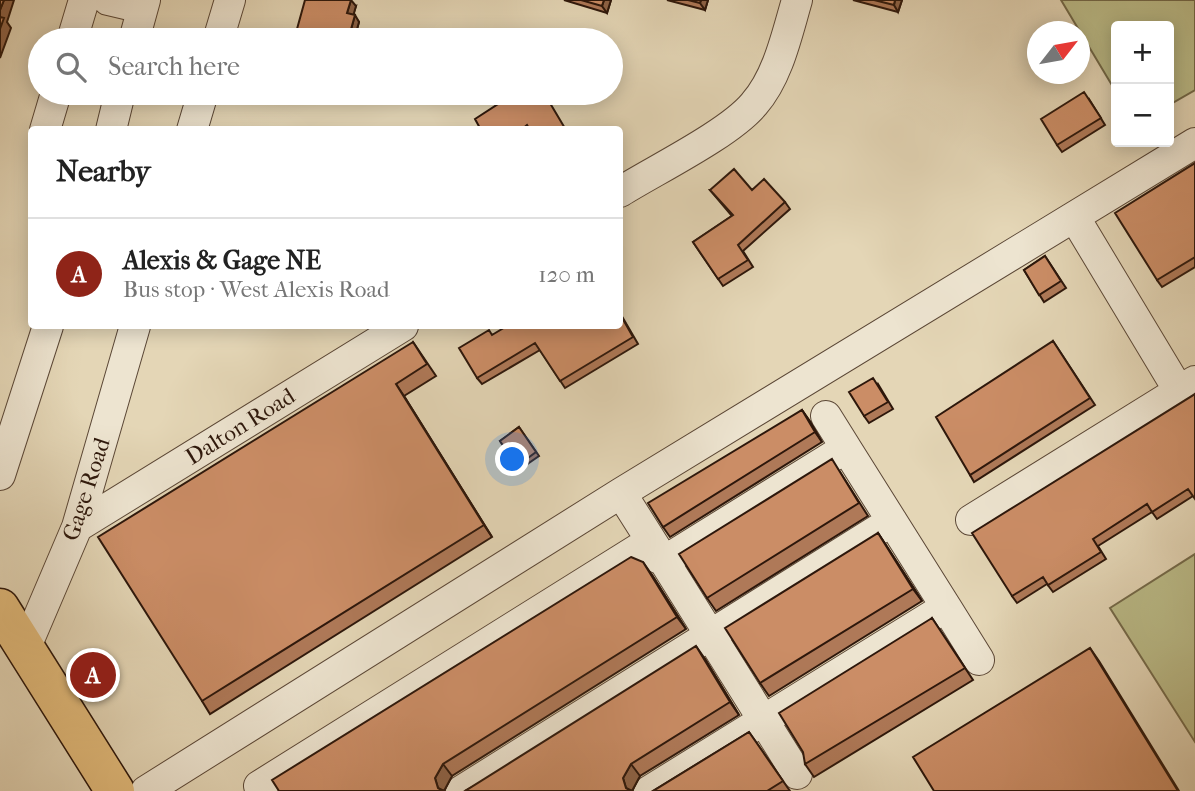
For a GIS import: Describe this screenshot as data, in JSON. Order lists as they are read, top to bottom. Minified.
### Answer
{"streets":{"street":["Dalton Road","Gage Road"]},"crossings":[["Dalton Road","Gage Road"]],"north":"top right","page":{"map_buttons":["+","−"],"search":"Search here","heading":"Nearby","list":[{"mark":"A","name":"Alexis & Gage NE","note":"Bus stop · West Alexis Road","value":"120 m"}],"pins":"A"}}
